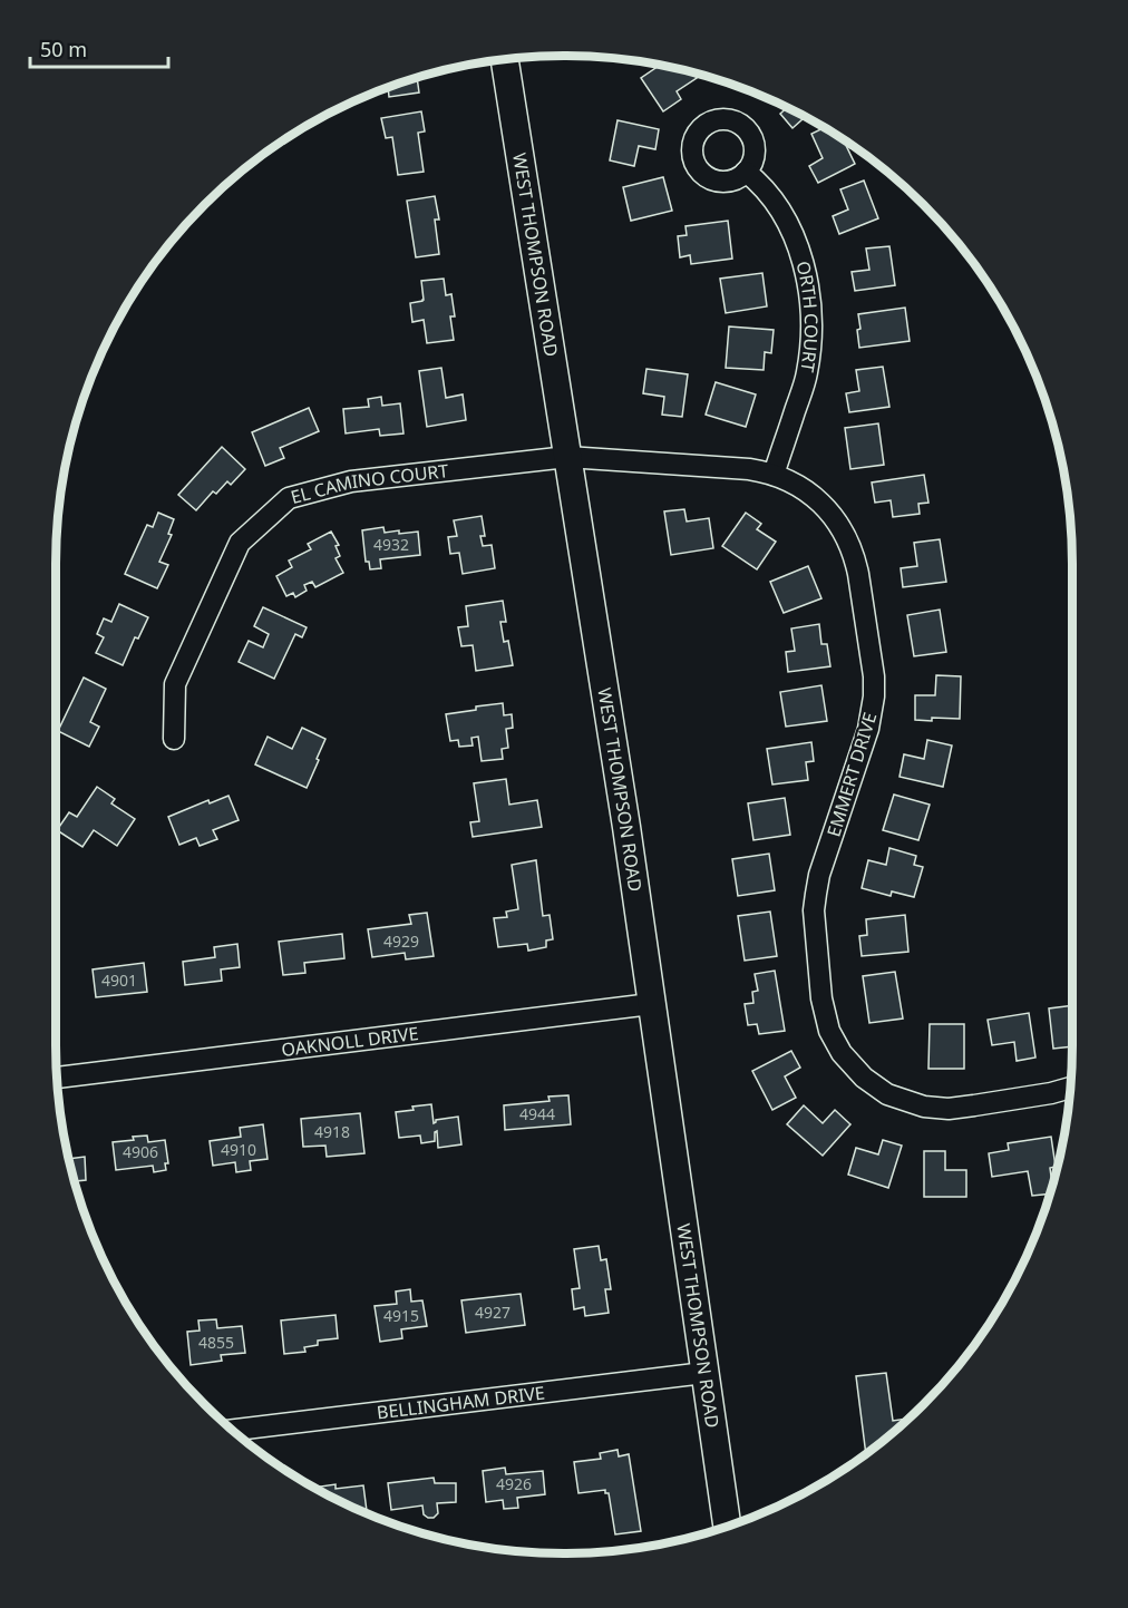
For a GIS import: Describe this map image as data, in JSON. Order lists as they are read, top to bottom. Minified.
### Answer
{"streets":{"main road":["WEST THOMPSON ROAD"],"street":["ORTH COURT","EL CAMINO COURT","EMMERT DRIVE","OAKNOLL DRIVE","BELLINGHAM DRIVE"]},"crossings":[["WEST THOMPSON ROAD","EL CAMINO COURT"],["WEST THOMPSON ROAD","EMMERT DRIVE"],["WEST THOMPSON ROAD","OAKNOLL DRIVE"],["WEST THOMPSON ROAD","BELLINGHAM DRIVE"],["ORTH COURT","EMMERT DRIVE"],["EL CAMINO COURT","EMMERT DRIVE"]],"house_numbers":["4932","4929","4901","4944","4918","4910","4906","4927","4915","4855","4926"],"scale_bar":"50 m"}
